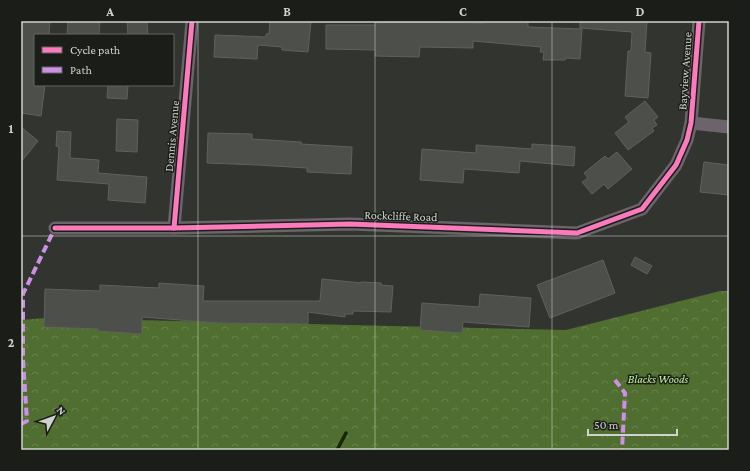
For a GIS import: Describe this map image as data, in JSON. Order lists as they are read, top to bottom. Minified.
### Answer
{"streets":{"street":["Bayview Avenue","Dennis Avenue","Rockcliffe Road"]},"crossings":[["Bayview Avenue","Rockcliffe Road"],["Dennis Avenue","Rockcliffe Road"]],"parks":["Blacks Woods"],"legend":["Cycle path","Path"],"scale_bar":"50 m","north":"top right","grid":{"columns":["A","B","C","D"],"rows":["1","2"]}}
